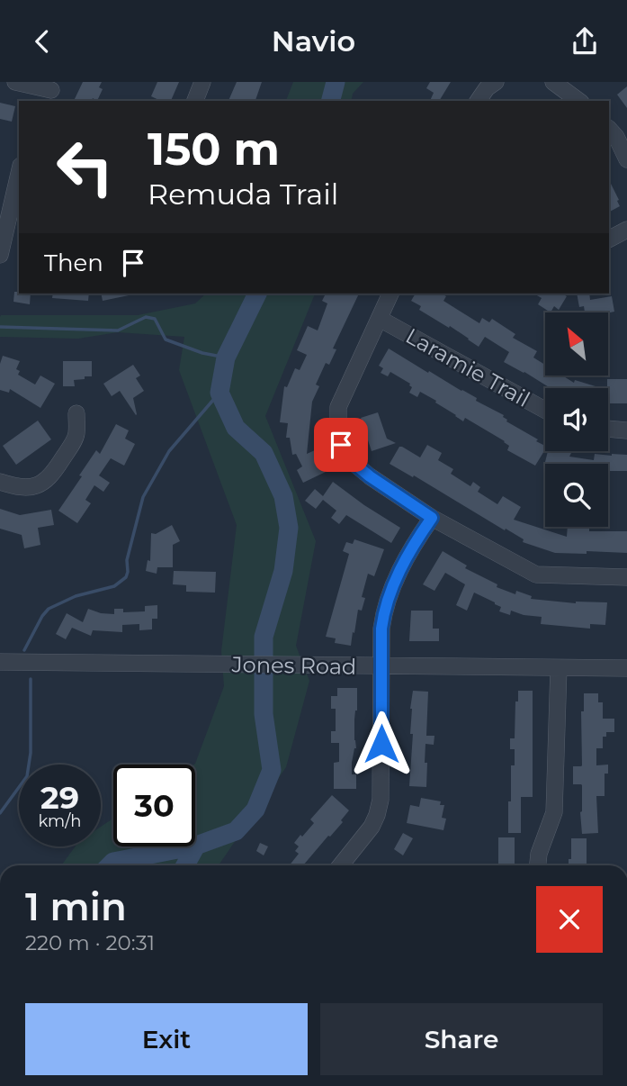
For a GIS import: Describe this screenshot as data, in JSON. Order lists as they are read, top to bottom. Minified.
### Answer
{"streets":{"street":["Laramie Trail","Jones Road"]},"north":"top left","page":{"header":"Navio","turn":["150 m","Remuda Trail"],"then":"Then","speed":"29 km/h","limit":"30","heading":["1 min","220 m · 20:31"],"buttons":["Exit","Share"]}}
